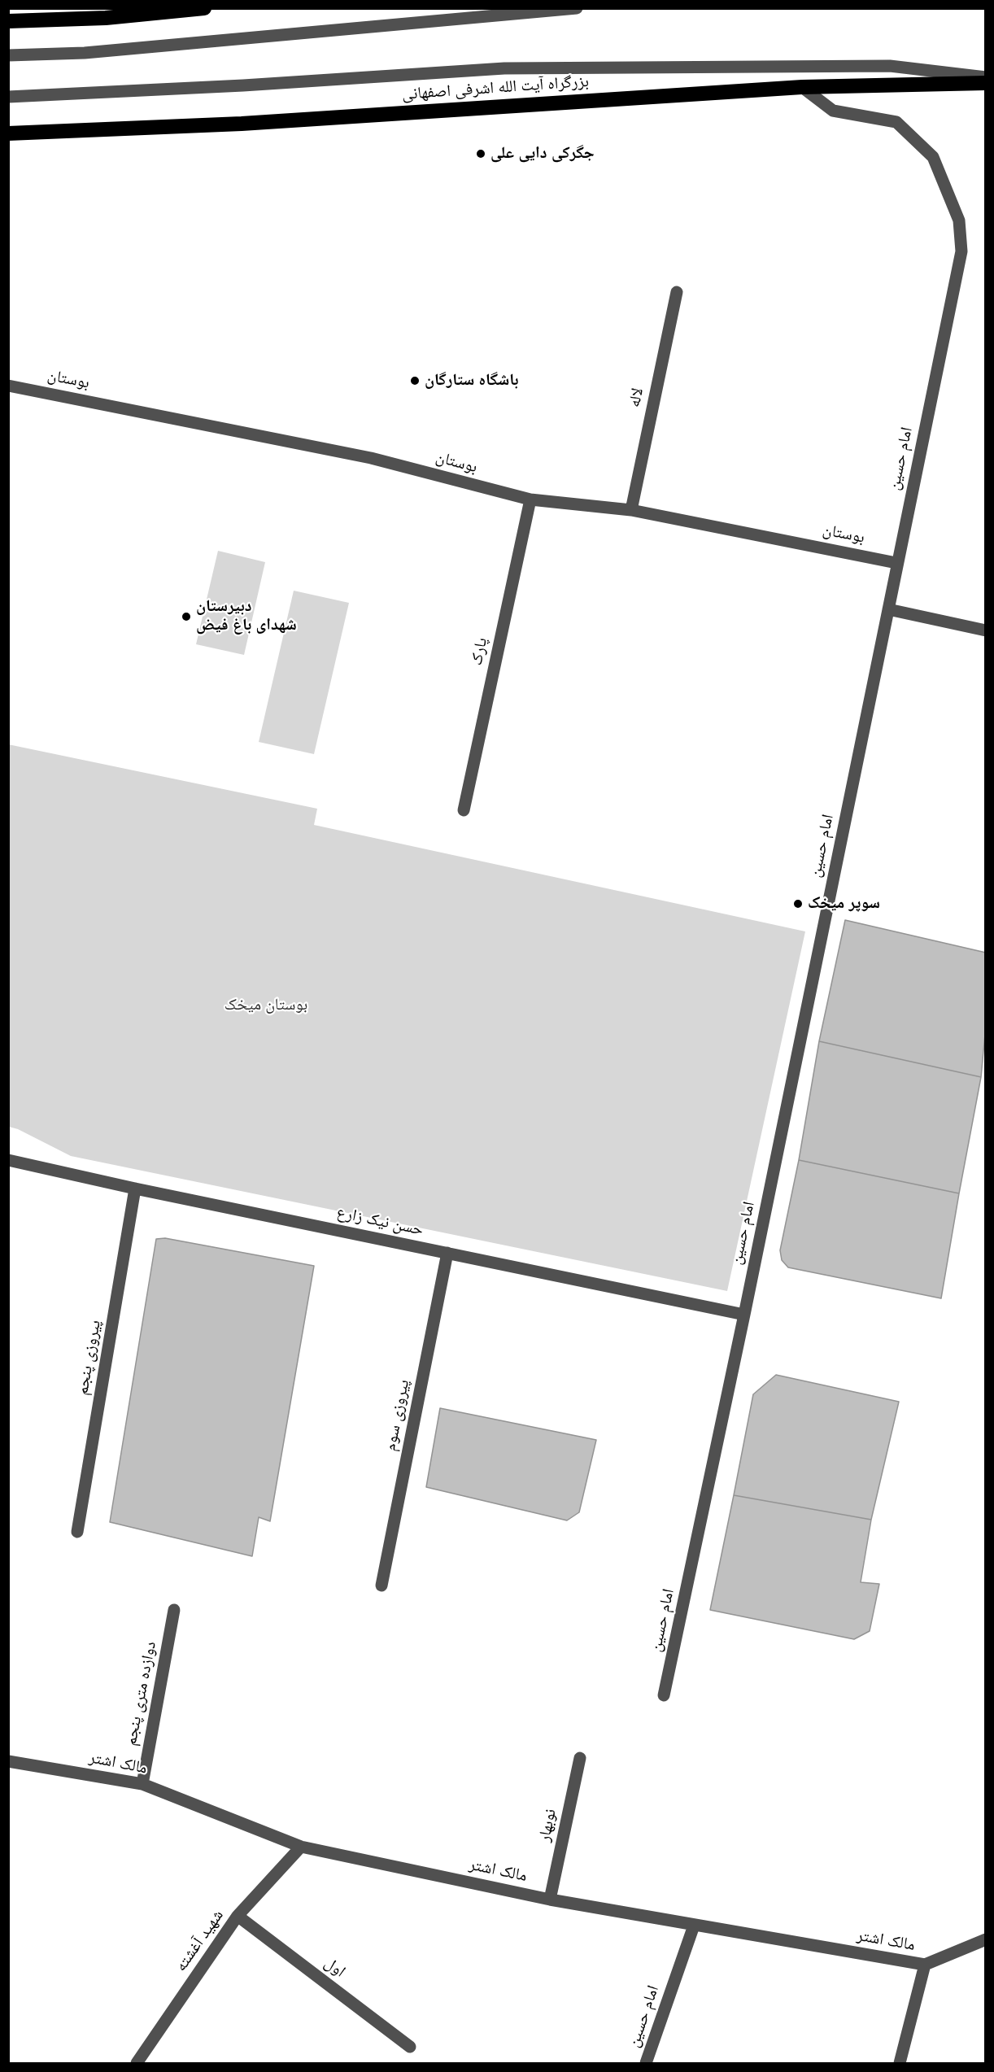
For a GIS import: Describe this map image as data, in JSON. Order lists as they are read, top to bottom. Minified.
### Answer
{"streets":{"highway":["بزرگراه آیت الله اشرفی اصفهانی"],"street":["بوستان","لاله","امام حسین","پارک","حسن نیک زارع","پیروزی پنجم","پیروزی سوم","دوازده متری پنجم","مالک اشتر","نوبهار","شهید آغشته","اول"]},"crossings":[["بزرگراه آیت الله اشرفی اصفهانی","امام حسین"],["بوستان","لاله"],["بوستان","امام حسین"],["بوستان","پارک"],["امام حسین","حسن نیک زارع"],["امام حسین","مالک اشتر"],["حسن نیک زارع","پیروزی پنجم"],["حسن نیک زارع","پیروزی سوم"],["دوازده متری پنجم","مالک اشتر"],["مالک اشتر","نوبهار"],["مالک اشتر","شهید آغشته"],["شهید آغشته","اول"]],"parks":["بوستان میخک"],"places":["جگرکی دایی علی","باشگاه ستارگان","دبیرستان شهدای باغ فیض","سوپر میخک"]}
